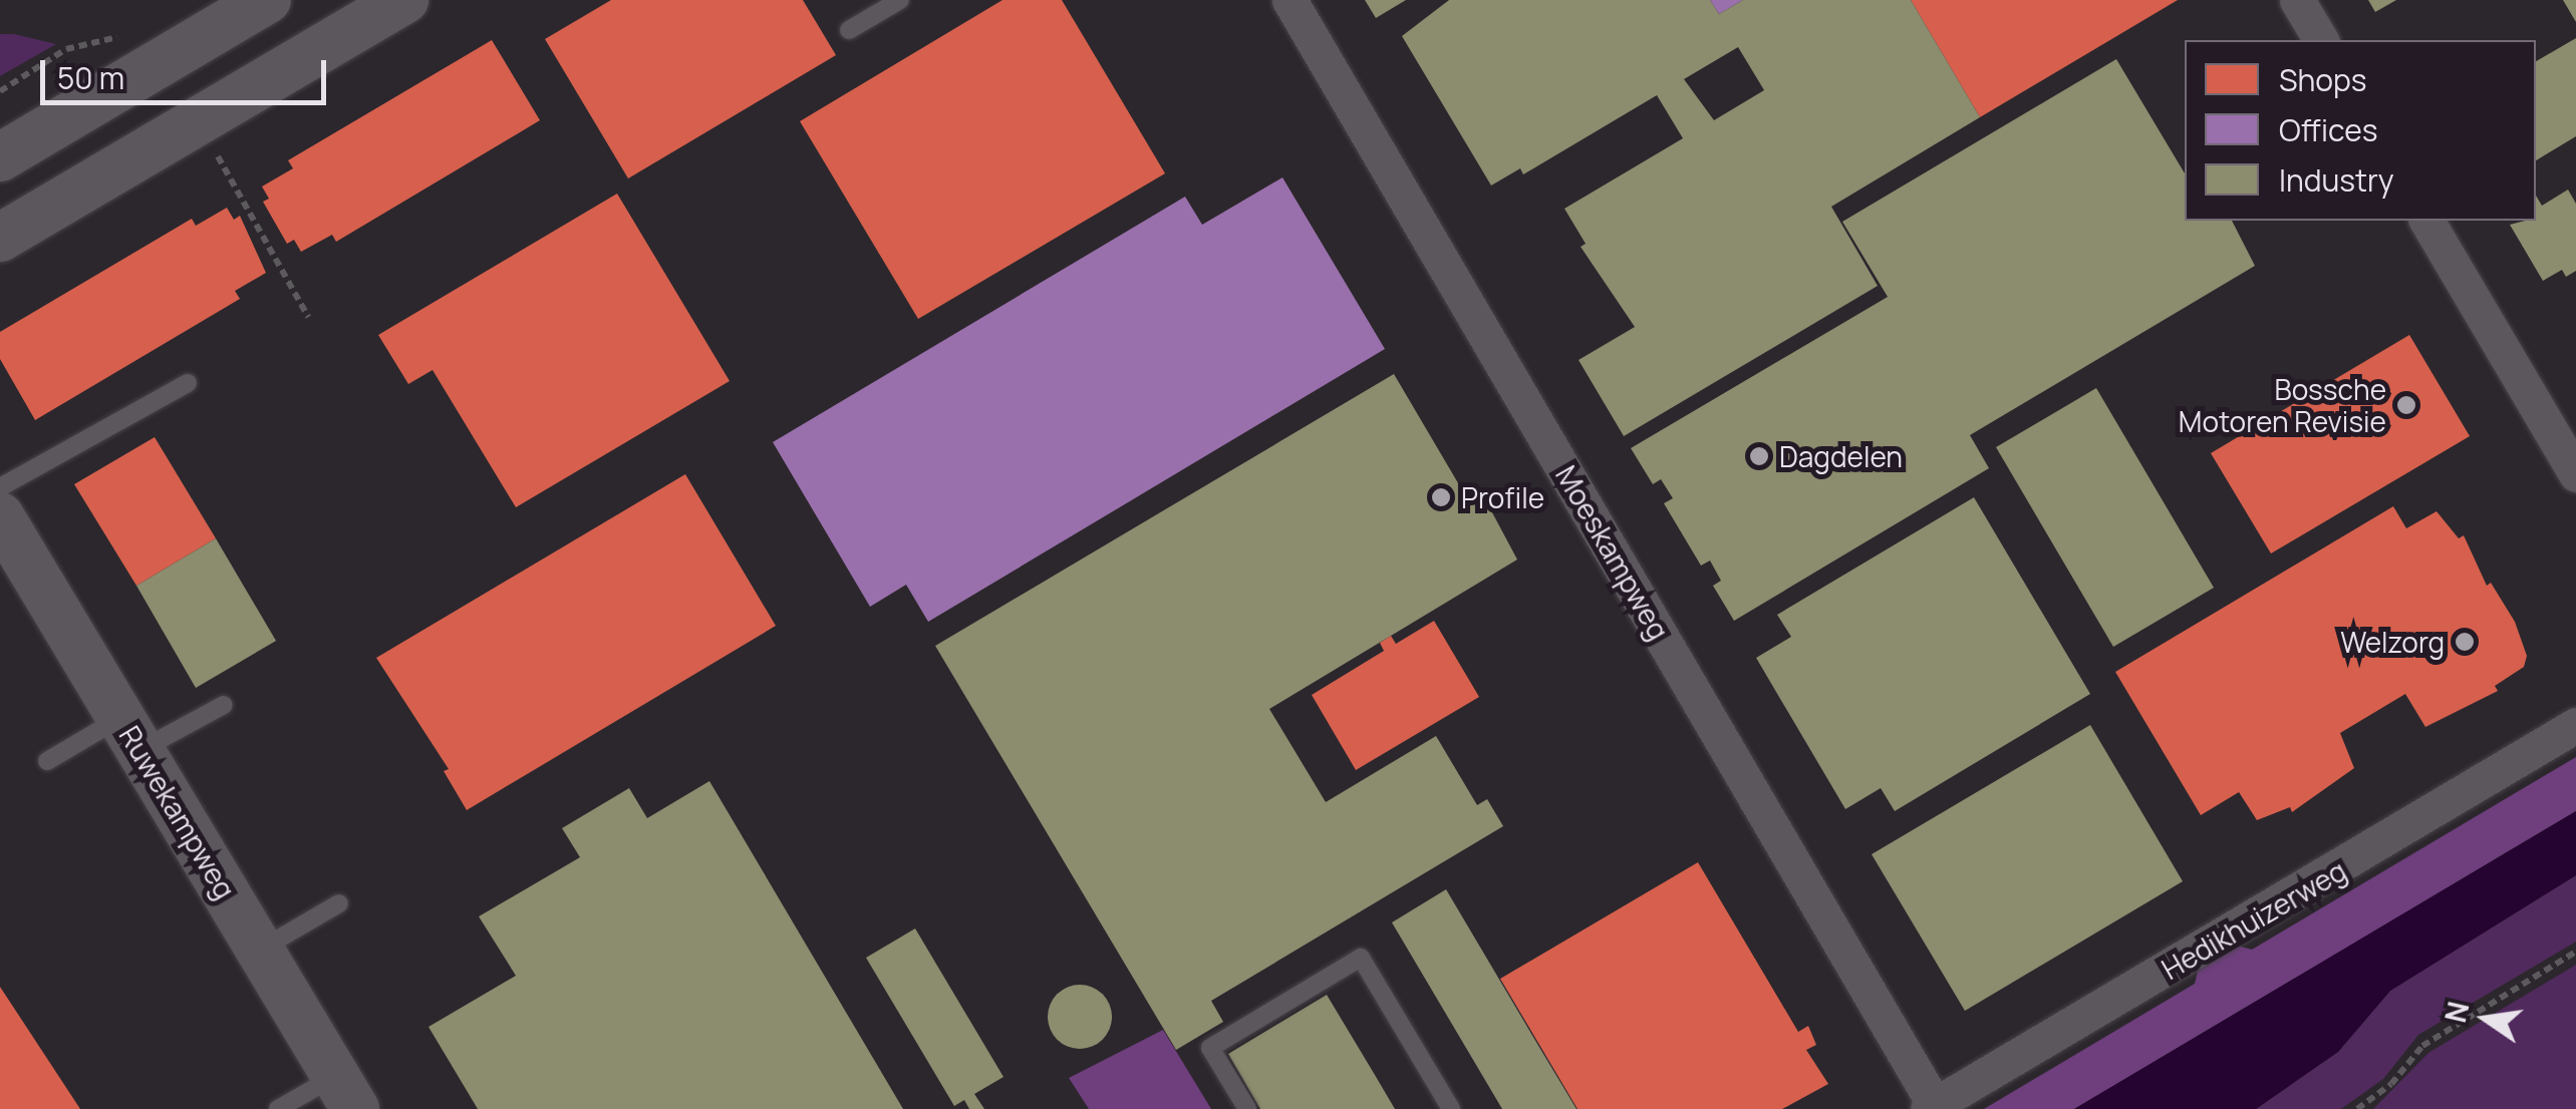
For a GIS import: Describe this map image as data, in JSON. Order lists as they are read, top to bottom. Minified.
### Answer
{"streets":{"main road":["Ruwekampweg"],"street":["Moeskampweg","Hedikhuizerweg"]},"crossings":[["Moeskampweg","Hedikhuizerweg"]],"places":["Bossche Motoren Revisie","Dagdelen","Profile","Welzorg"],"legend":["Shops","Offices","Industry"],"scale_bar":"50 m","north":"left"}
